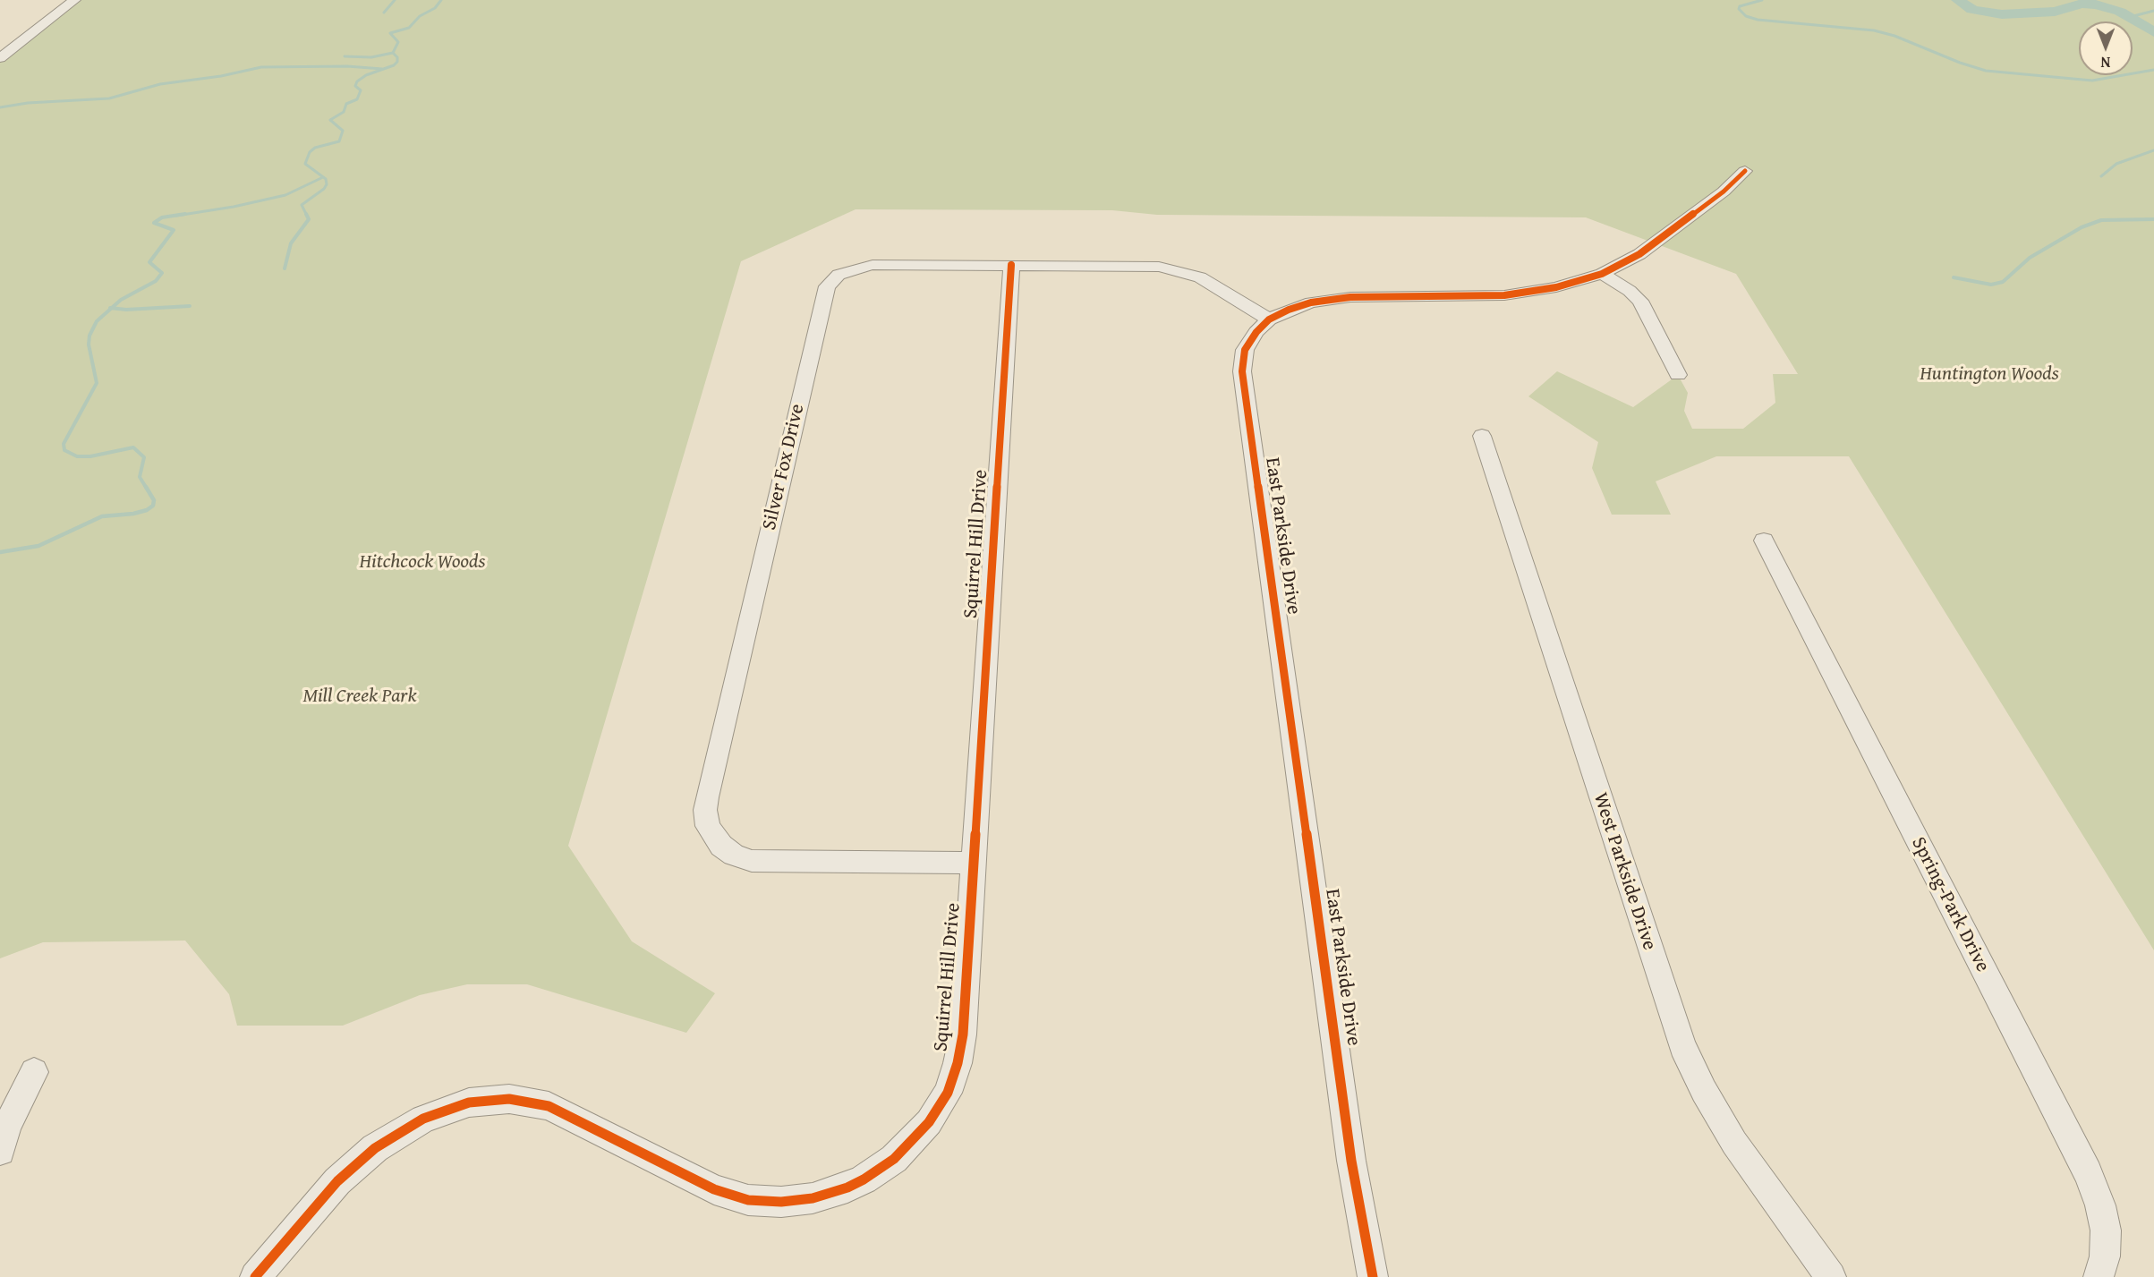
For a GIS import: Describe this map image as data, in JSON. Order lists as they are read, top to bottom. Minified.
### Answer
{"streets":{"street":["Silver Fox Drive","East Parkside Drive","Squirrel Hill Drive","West Parkside Drive","Spring-Park Drive"]},"crossings":[["Silver Fox Drive","East Parkside Drive"],["Silver Fox Drive","Squirrel Hill Drive"]],"parks":["Huntington Woods","Hitchcock Woods","Mill Creek Park"],"north":"bottom"}
